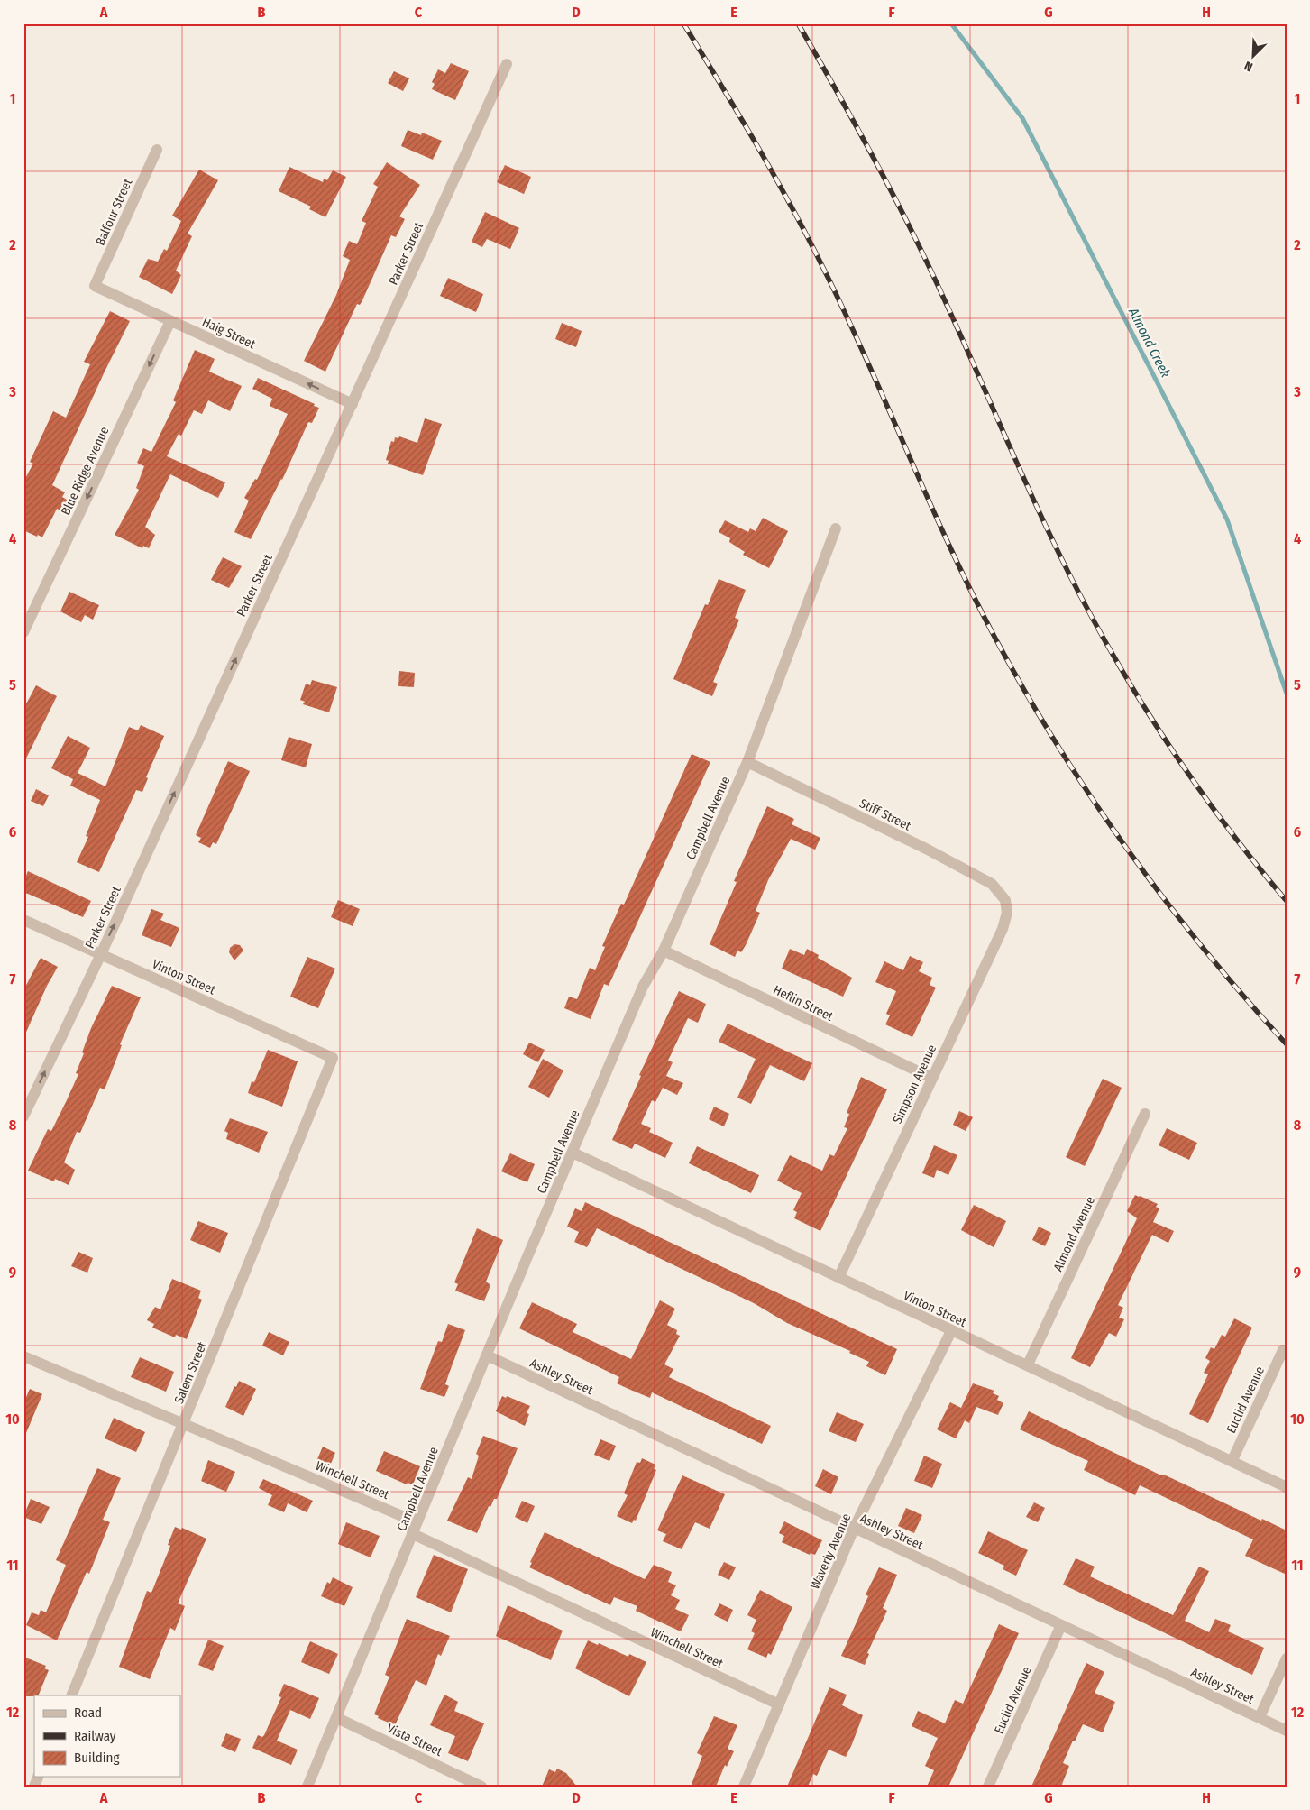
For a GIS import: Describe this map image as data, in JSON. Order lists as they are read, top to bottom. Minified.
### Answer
{"streets":{"street":["Balfour Street","Parker Street","Haig Street","Blue Ridge Avenue","Stiff Street","Campbell Avenue","Vinton Street","Heflin Street","Simpson Avenue","Almond Avenue","Salem Street","Ashley Street","Euclid Avenue","Winchell Street","Waverly Avenue","Vista Street"]},"crossings":[["Balfour Street","Haig Street"],["Parker Street","Haig Street"],["Parker Street","Vinton Street"],["Haig Street","Blue Ridge Avenue"],["Stiff Street","Campbell Avenue"],["Stiff Street","Simpson Avenue"],["Campbell Avenue","Vinton Street"],["Campbell Avenue","Heflin Street"],["Campbell Avenue","Ashley Street"],["Campbell Avenue","Winchell Street"],["Campbell Avenue","Vista Street"],["Vinton Street","Simpson Avenue"],["Vinton Street","Almond Avenue"],["Vinton Street","Salem Street"],["Vinton Street","Euclid Avenue"],["Vinton Street","Waverly Avenue"],["Heflin Street","Simpson Avenue"],["Salem Street","Winchell Street"],["Ashley Street","Euclid Avenue"],["Ashley Street","Waverly Avenue"],["Winchell Street","Waverly Avenue"]],"one_way":["Parker Street","Haig Street","Blue Ridge Avenue"],"water":["Almond Creek"],"legend":["Road","Railway","Building"],"north":"bottom left","grid":{"columns":["A","B","C","D","E","F","G","H"],"rows":["1","2","3","4","5","6","7","8","9","10","11","12"]}}
